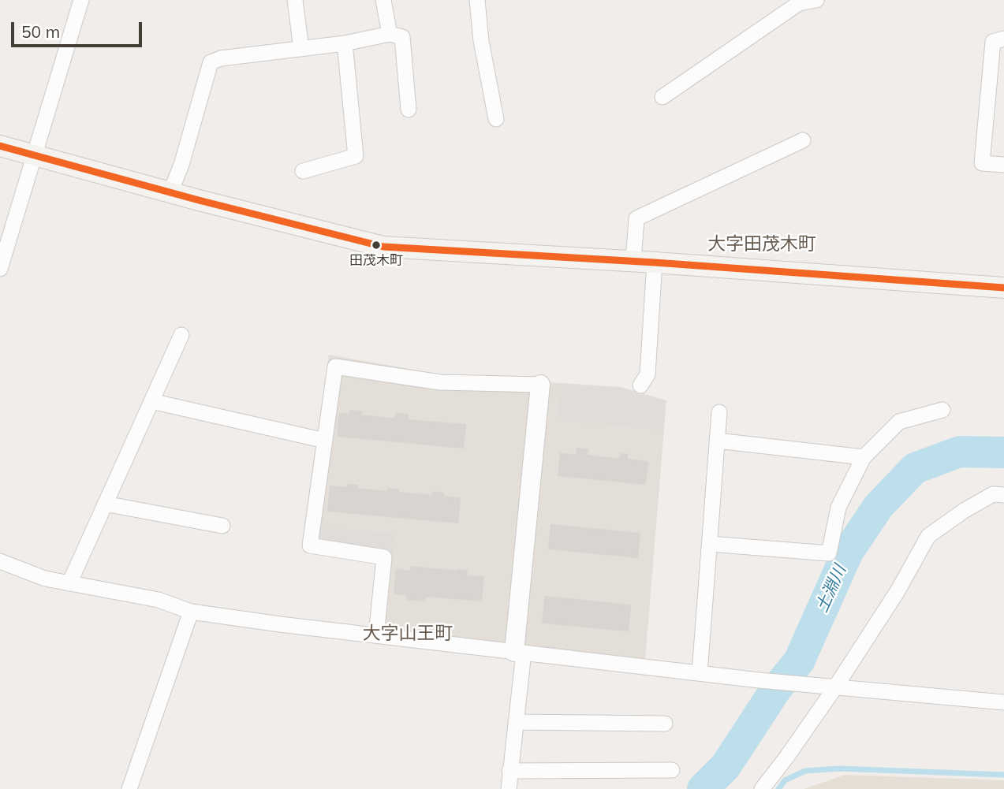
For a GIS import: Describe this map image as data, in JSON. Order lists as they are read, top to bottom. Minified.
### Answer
{"districts":["大字田茂木町","大字山王町"],"water":["土淵川"],"places":["田茂木町"],"scale_bar":"50 m"}
